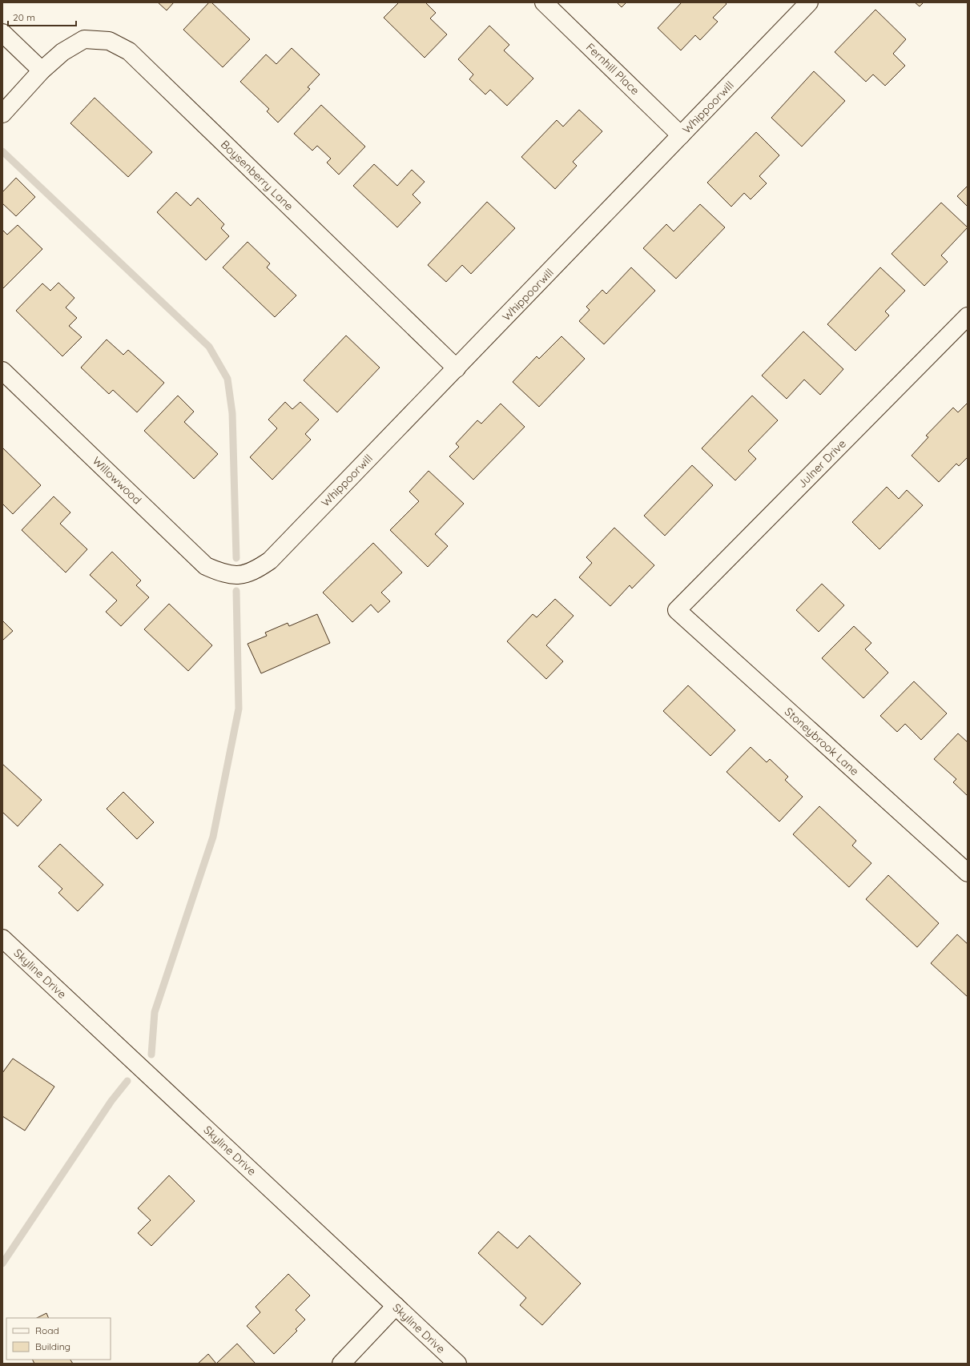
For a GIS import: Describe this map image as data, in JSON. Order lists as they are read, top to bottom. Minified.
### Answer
{"streets":{"street":["Fernhill Place","Whippoorwill","Boysenberry Lane","Julner Drive","Willowwood","Stoneybrook Lane","Skyline Drive"]},"crossings":[["Fernhill Place","Whippoorwill"],["Whippoorwill","Boysenberry Lane"],["Whippoorwill","Willowwood"],["Julner Drive","Stoneybrook Lane"]],"legend":["Road","Building"],"scale_bar":"20 m"}
